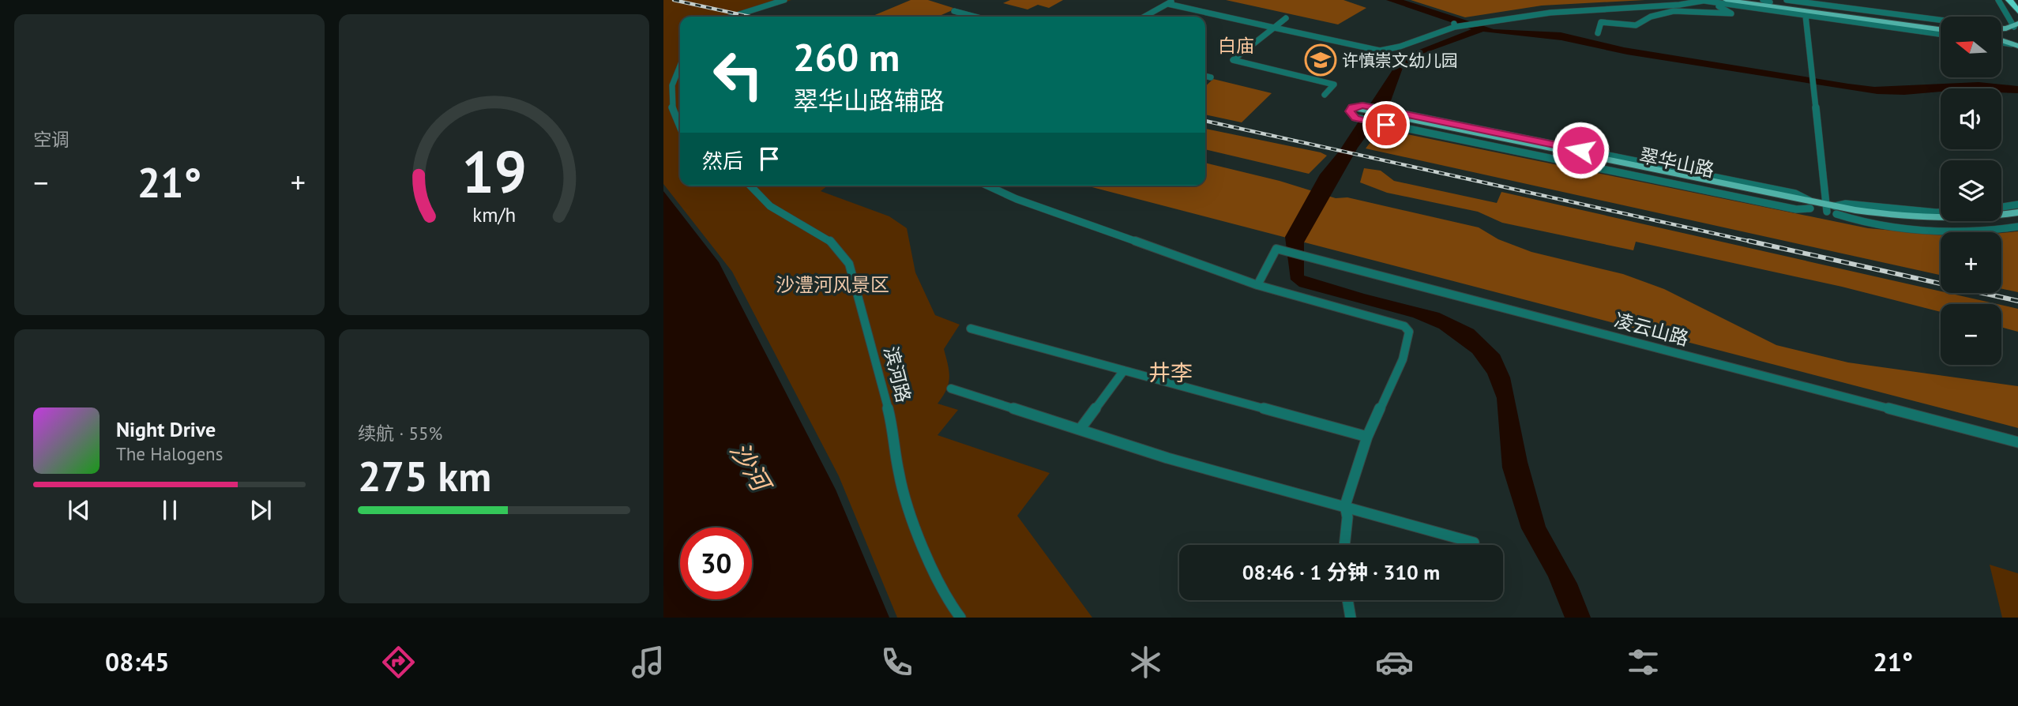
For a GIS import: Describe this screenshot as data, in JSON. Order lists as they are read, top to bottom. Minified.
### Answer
{"streets":{"main road":["翠华山路"],"street":["凌云山路","滨河路"]},"districts":["白庙","井李"],"water":["沙河"],"parks":["沙澧河风景区"],"places":{"school or university":["许慎崇文幼儿园"]},"north":"left","page":{"tile":["空调",["续航 · 55%","275 km"]],"map_buttons":["+","−"],"turn":["260 m","翠华山路辅路"],"then":"然后","heat":["−","21°","+"],"song":["Night Drive","The Halogens"],"limit":"30","trip":"08:46 · 1 分钟 · 310 m","tabs":["08:45","21°"],"gauge":["19","km/h"]}}
